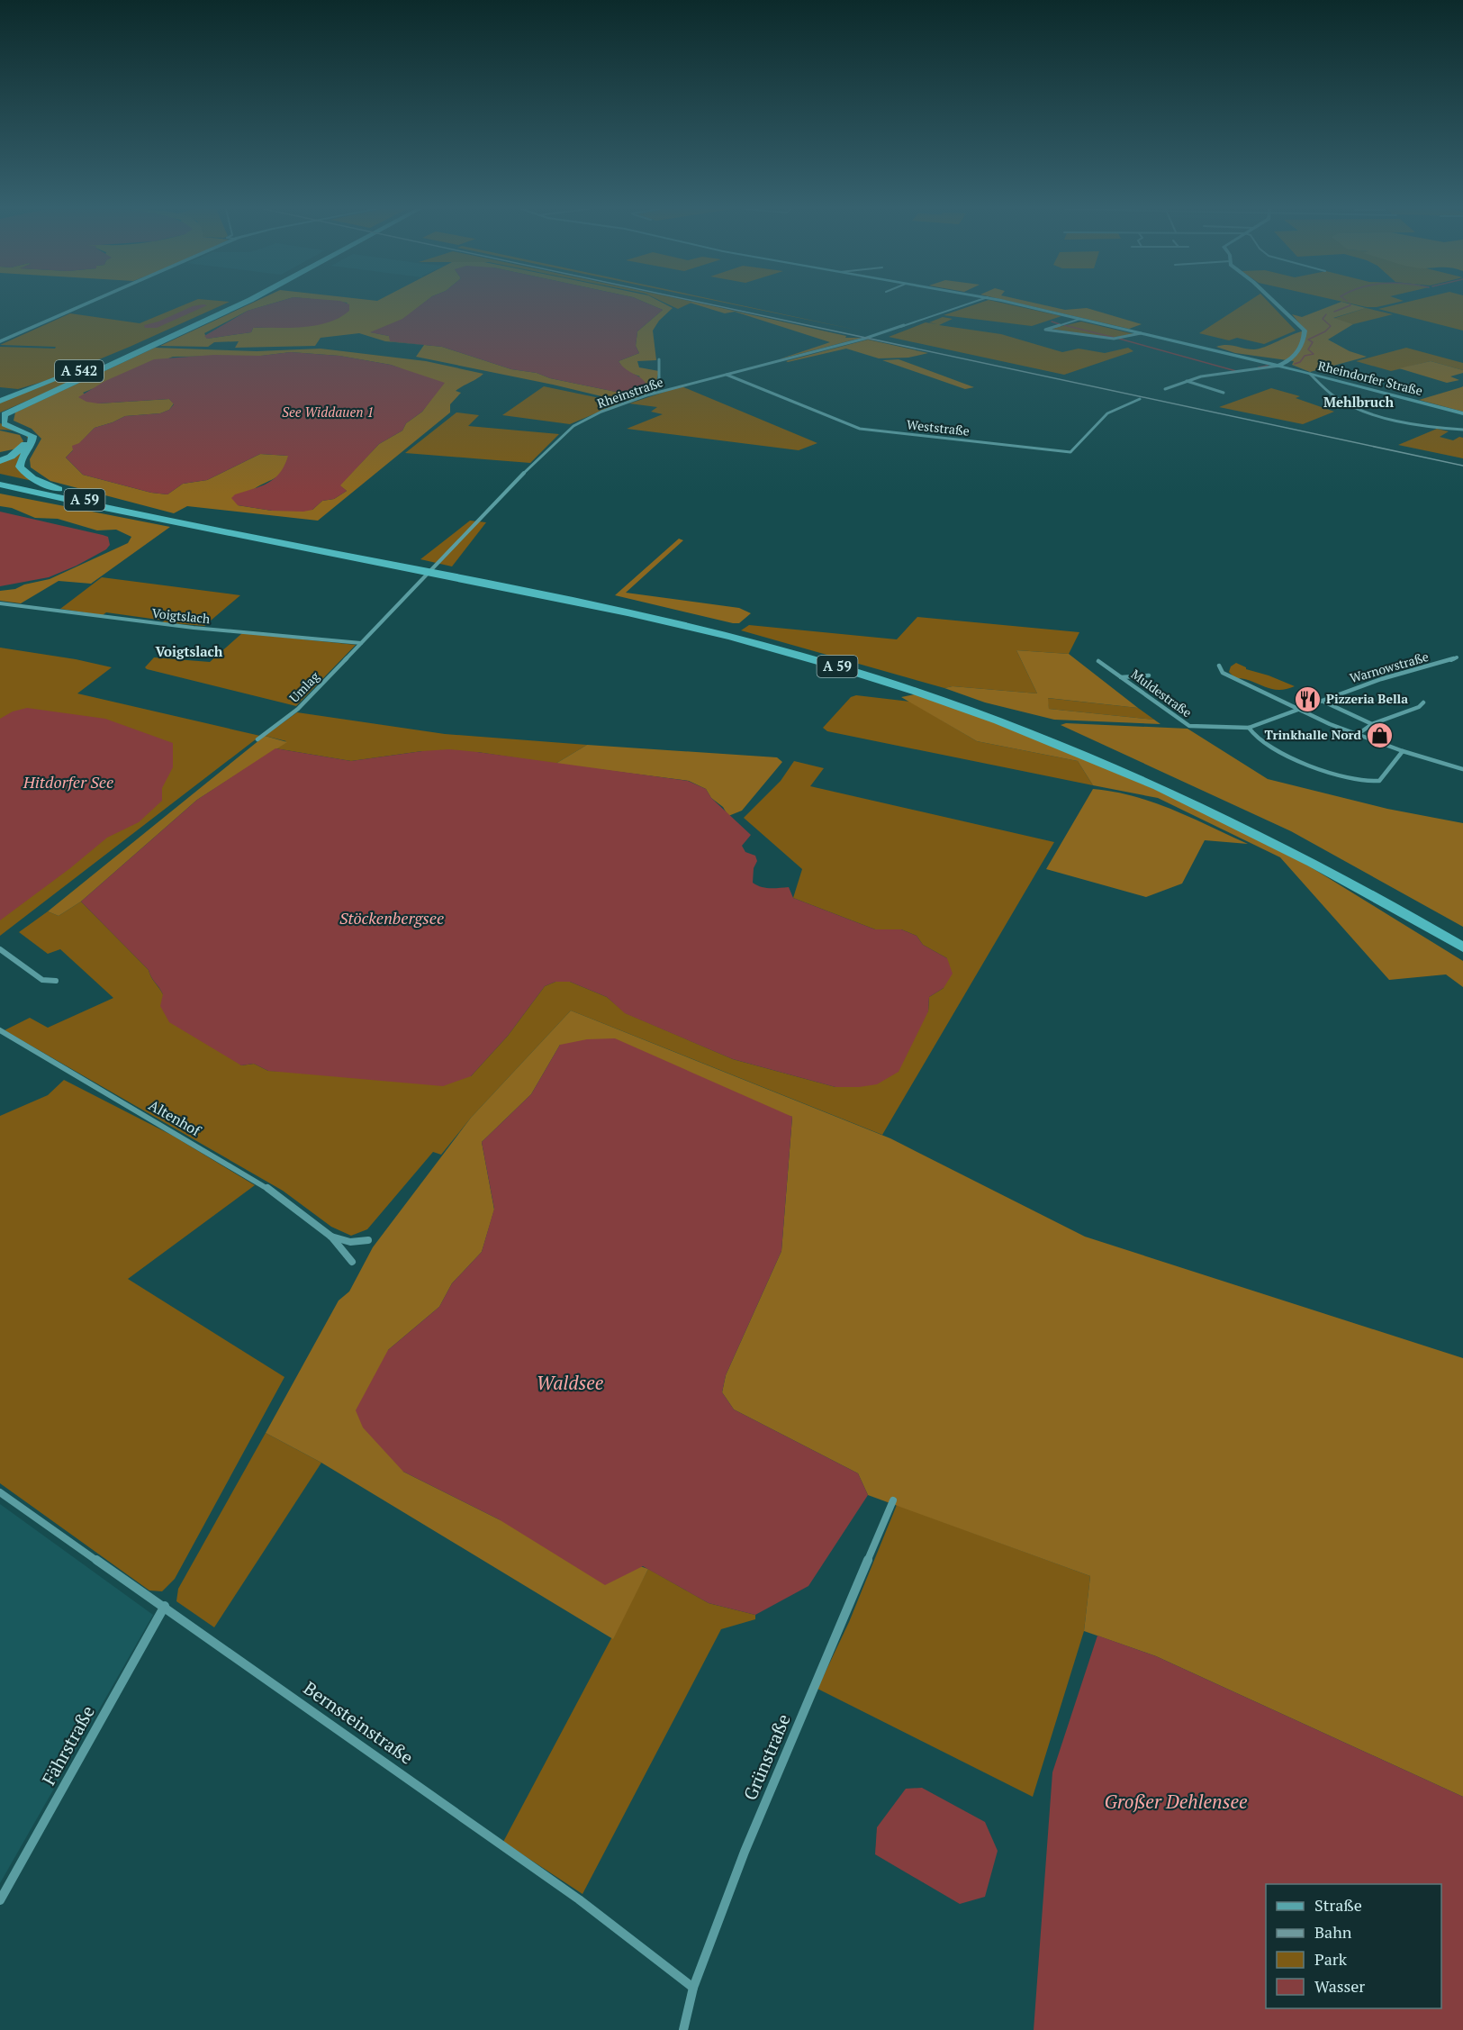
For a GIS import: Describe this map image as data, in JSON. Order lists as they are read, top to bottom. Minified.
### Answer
{"streets":{"highway":["A 542","A 59"],"main road":["Rheindorfer Straße"],"street":["Rheinstraße","Weststraße","Voigtslach","Warnowstraße","Umlag","Muldestraße","Altenhof","Bernsteinstraße","Fährstraße","Grünstraße"]},"crossings":[["Rheinstraße","Weststraße"],["Rheinstraße","Voigtslach"],["Rheinstraße","Umlag"],["Voigtslach","Umlag"],["Warnowstraße","Muldestraße"],["Bernsteinstraße","Fährstraße"],["Bernsteinstraße","Grünstraße"]],"districts":["Mehlbruch","Voigtslach"],"water":["See Widdauen 1","Hitdorfer See","Stöckenbergsee","Waldsee","Großer Dehlensee"],"places":{"restaurant":["Pizzeria Bella"],"shop":["Trinkhalle Nord"]},"legend":["Straße","Bahn","Park","Wasser"]}
